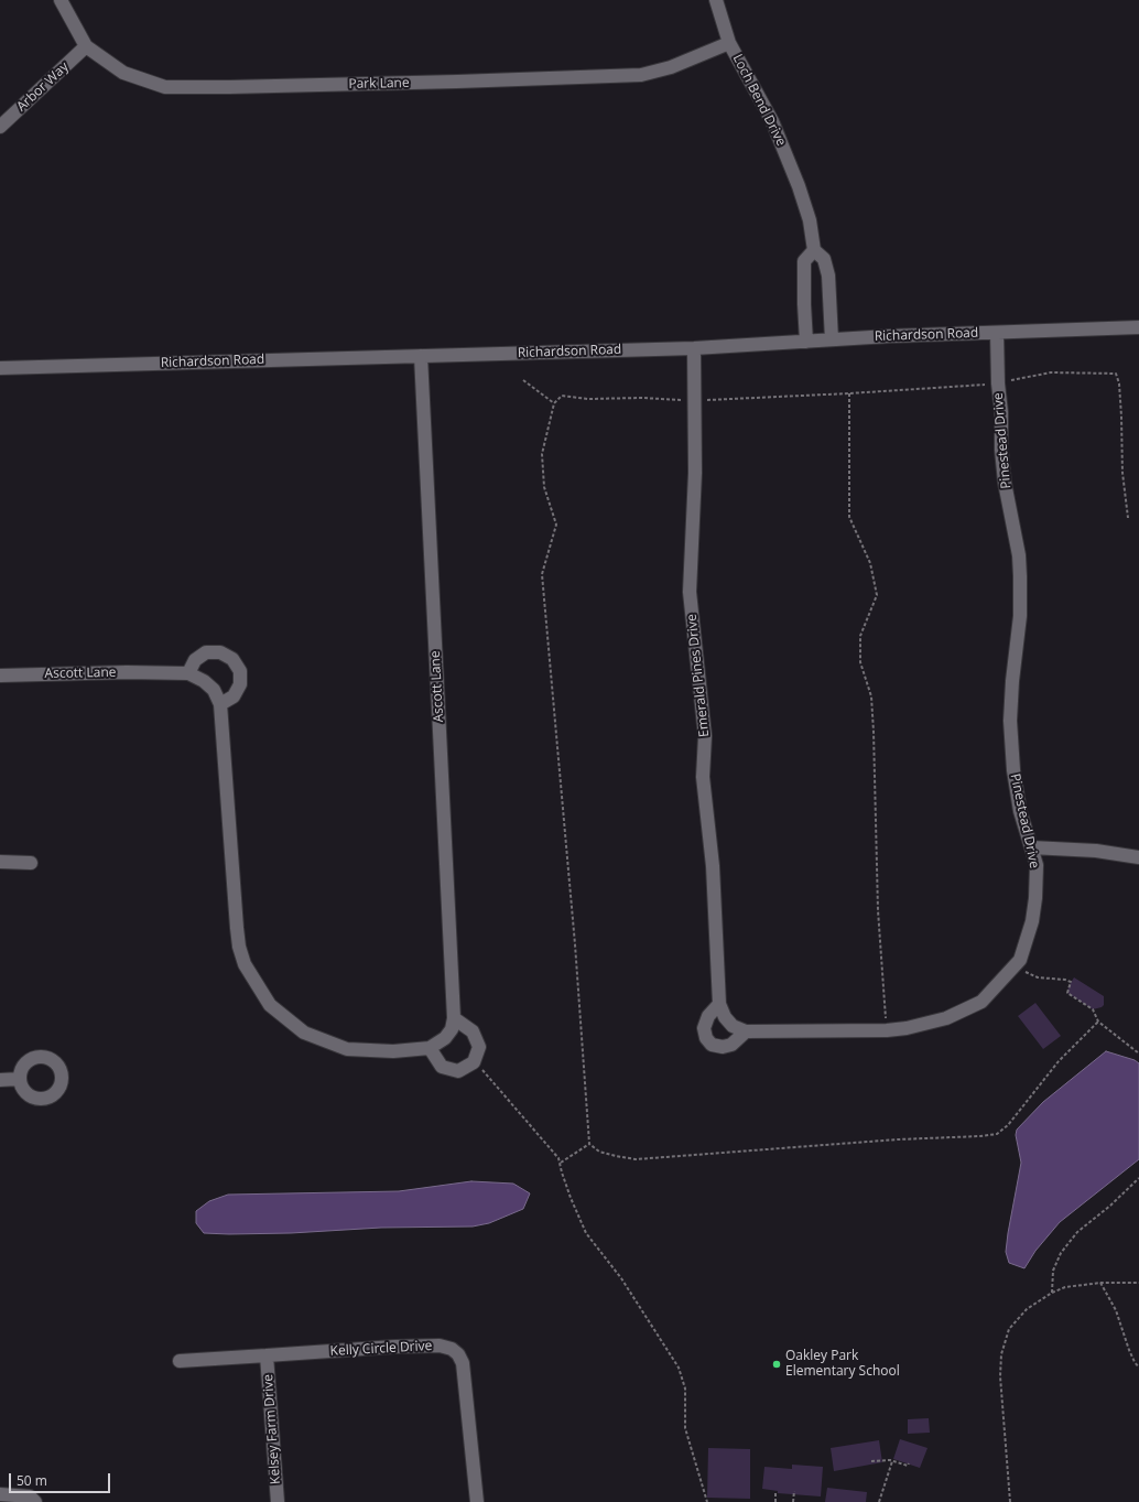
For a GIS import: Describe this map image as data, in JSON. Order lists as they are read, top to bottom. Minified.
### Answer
{"streets":{"street":["Park Lane","Arbor Way","Loch Bend Drive","Richardson Road","Pinestead Drive","Ascott Lane","Emerald Pines Drive","Kelly Circle Drive","Kelsey Farm Drive"]},"crossings":[["Park Lane","Arbor Way"],["Park Lane","Loch Bend Drive"],["Loch Bend Drive","Richardson Road"],["Richardson Road","Pinestead Drive"],["Richardson Road","Ascott Lane"],["Richardson Road","Emerald Pines Drive"],["Pinestead Drive","Emerald Pines Drive"],["Kelly Circle Drive","Kelsey Farm Drive"]],"places":["Oakley Park Elementary School"],"scale_bar":"50 m"}
